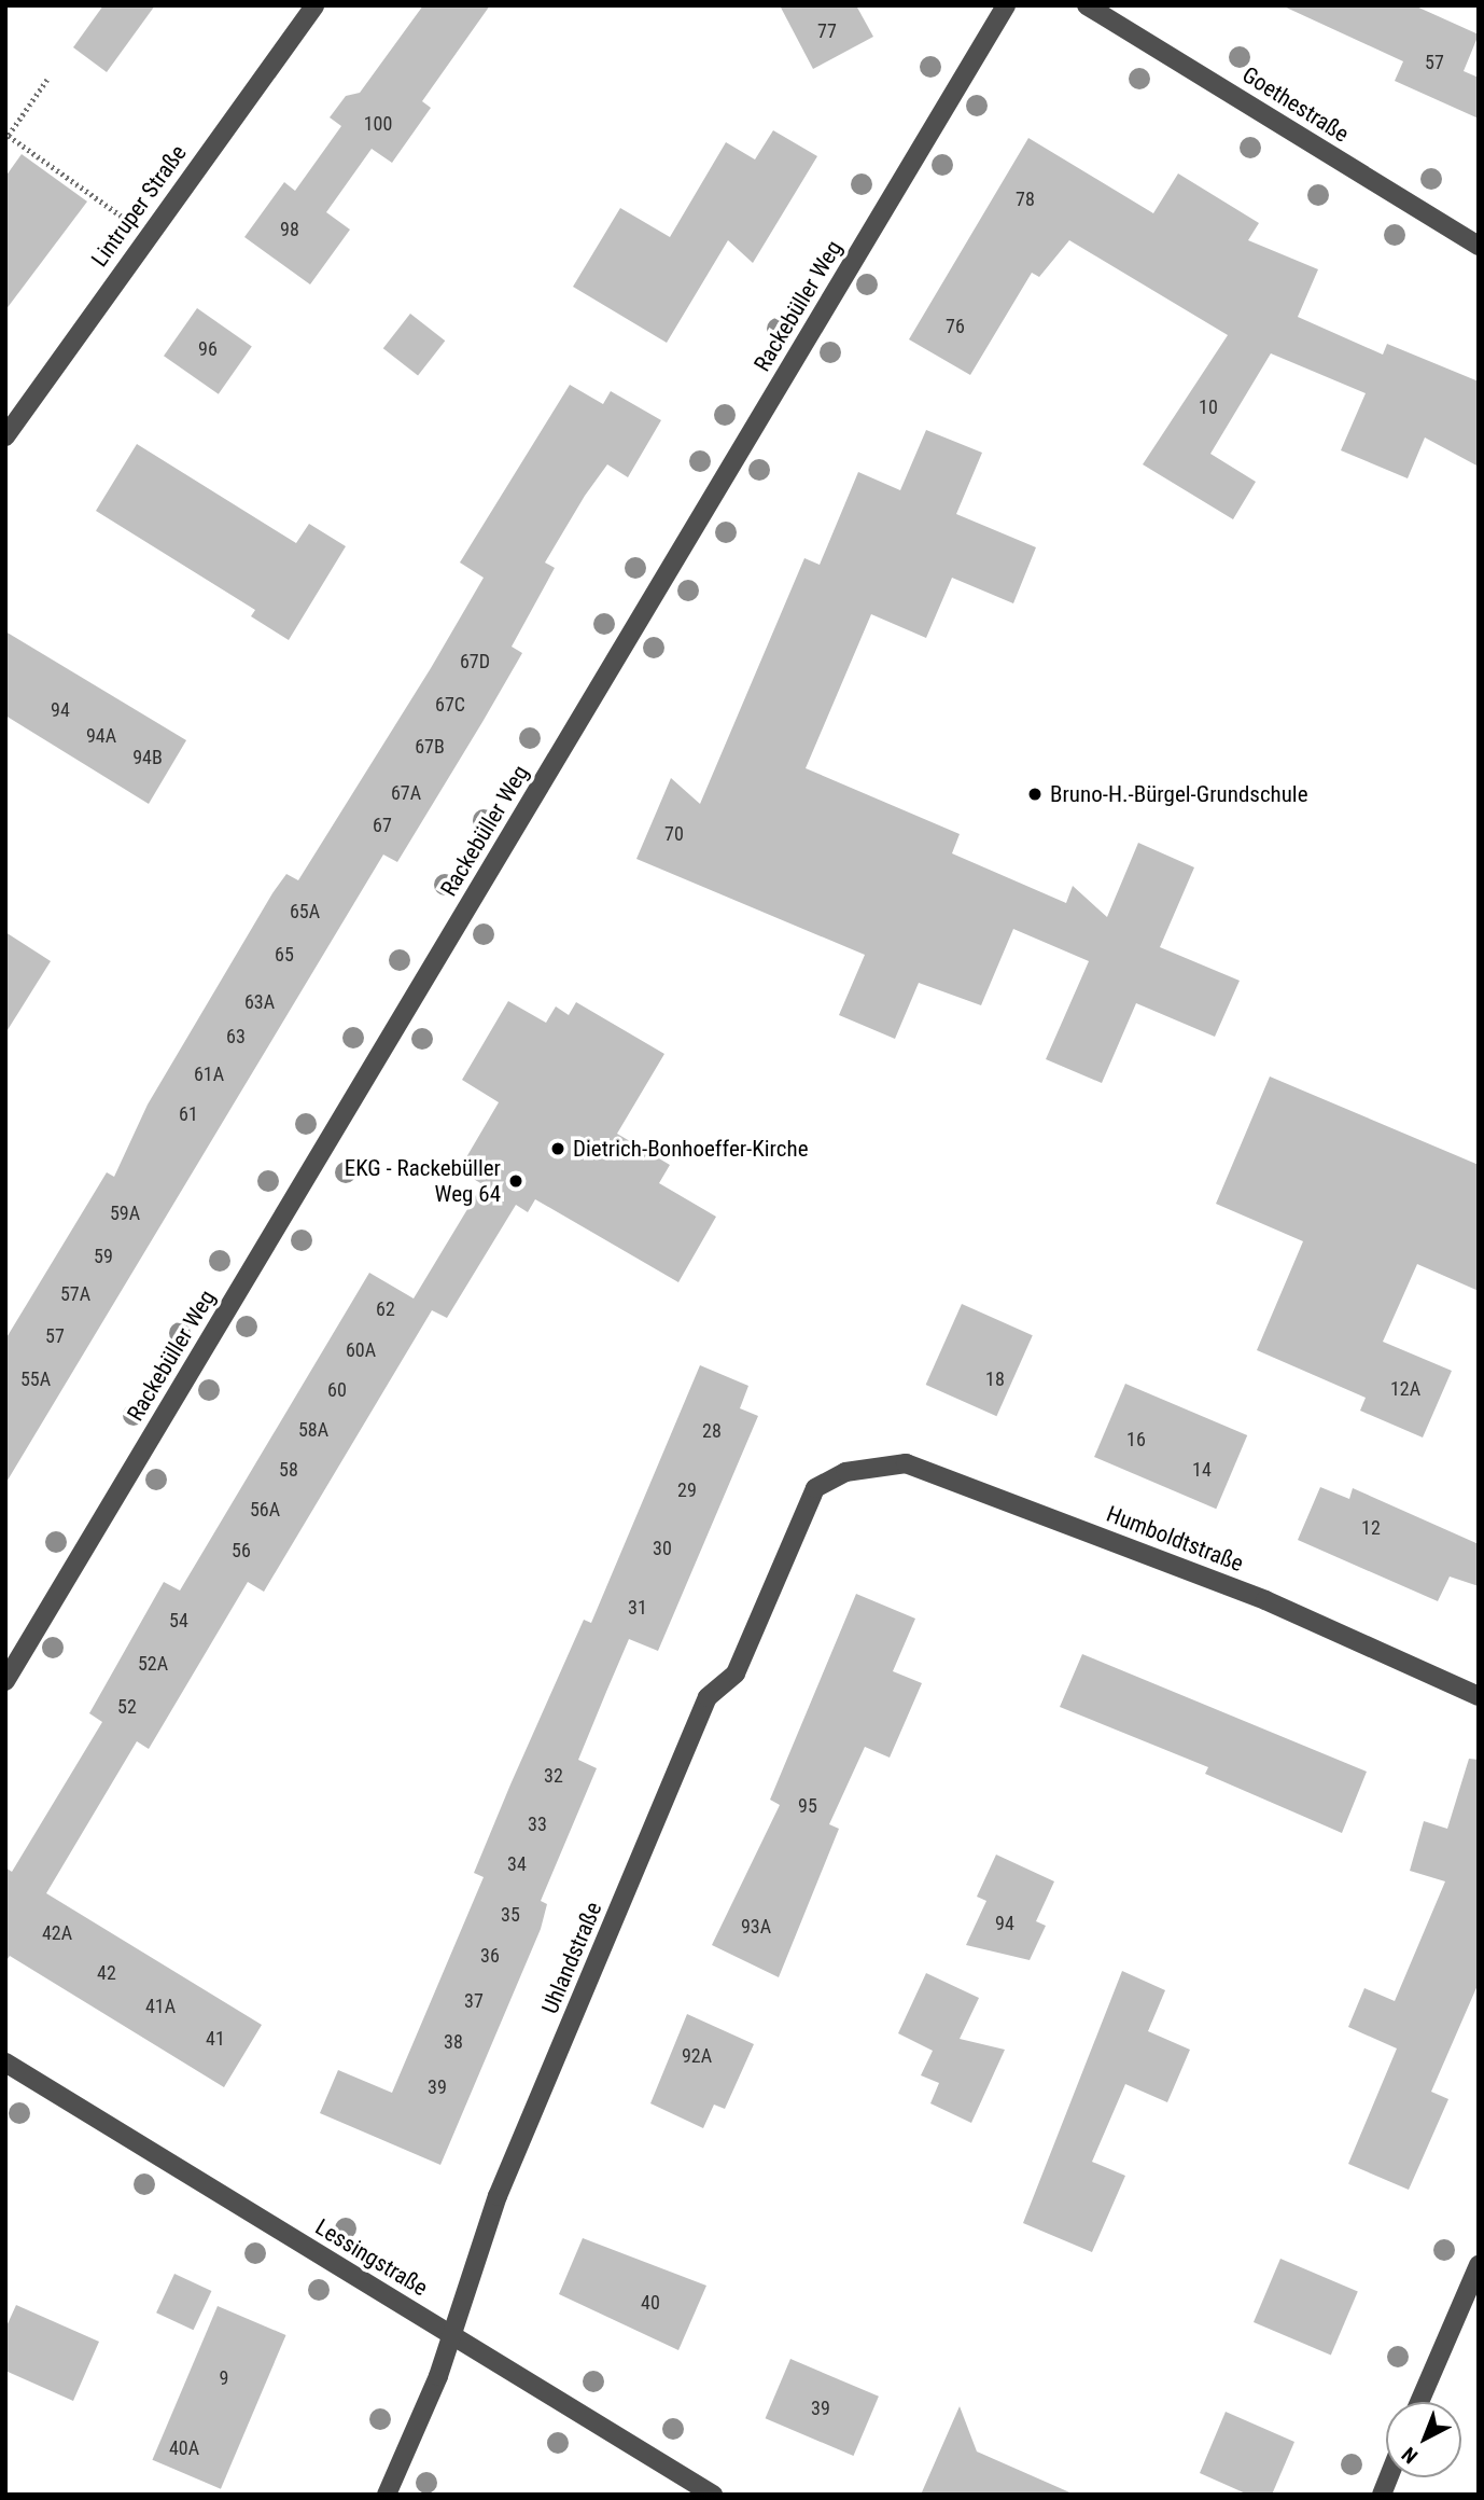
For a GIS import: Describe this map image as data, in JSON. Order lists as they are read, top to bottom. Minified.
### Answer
{"streets":{"street":["Goethestraße","Lintruper Straße","Rackebüller Weg","Humboldtstraße","Uhlandstraße","Lessingstraße"]},"crossings":[["Humboldtstraße","Uhlandstraße"],["Uhlandstraße","Lessingstraße"]],"places":["Bruno-H.-Bürgel-Grundschule","Dietrich-Bonhoeffer-Kirche","EKG - Rackebüller Weg 64"],"house_numbers":["77","57","100","78","98","76","96","10","67D","67C","94","94A","67B","94B","67A","67","70","65A","65","63A","63","61A","61","59A","59","57A","62","57","60A","55A","18","12A","60","58A","28","16","58","14","29","56A","12","30","56","31","54","52A","52","32","95","33","34","35","94","93A","42A","36","42","37","41A","41","38","92A","39","40","9","39","40A"],"north":"bottom left"}
